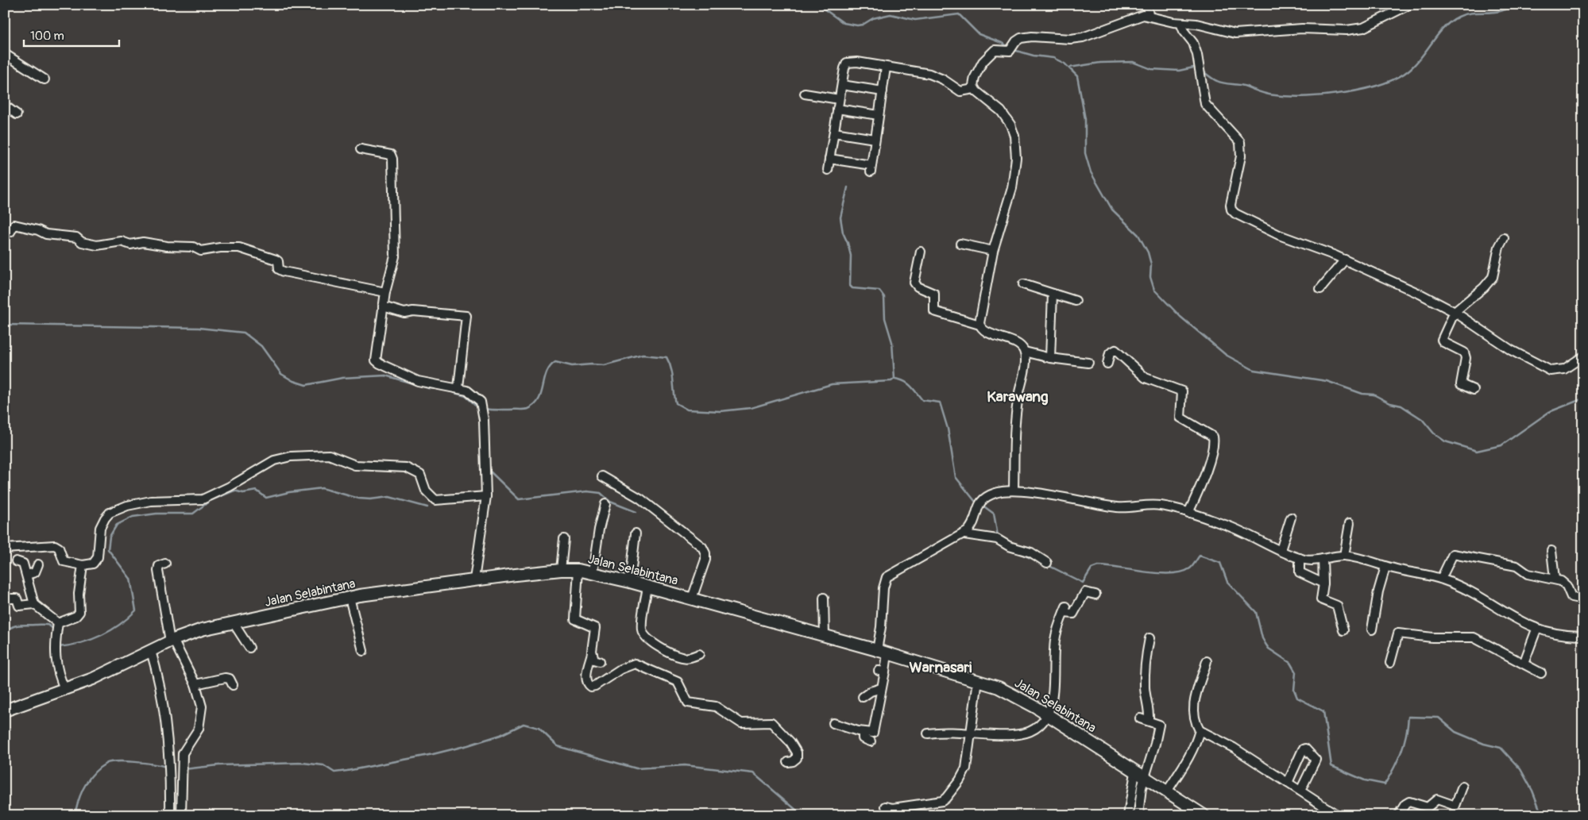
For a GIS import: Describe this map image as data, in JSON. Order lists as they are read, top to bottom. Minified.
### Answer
{"streets":{"street":["Jalan Selabintana"]},"districts":["Karawang","Warnasari"],"scale_bar":"100 m"}
